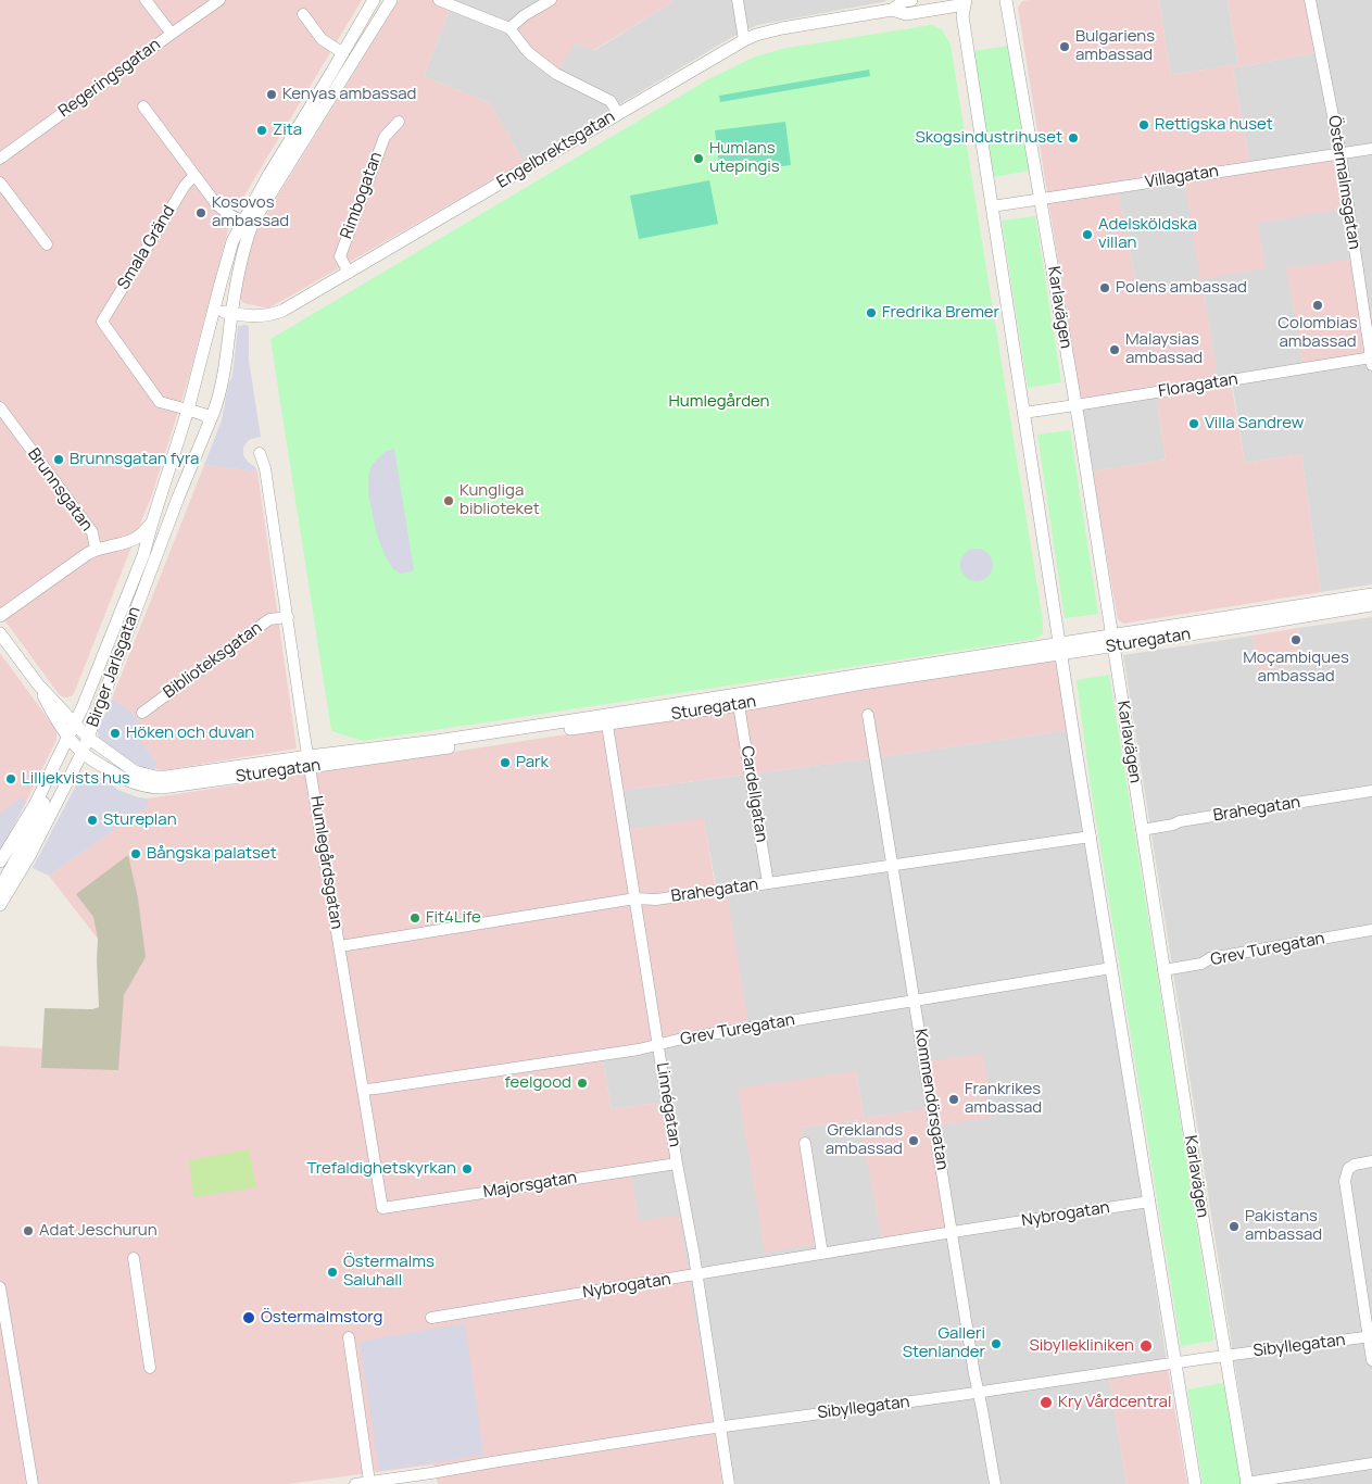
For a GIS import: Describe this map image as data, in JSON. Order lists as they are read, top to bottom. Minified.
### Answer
{"streets":{"street":["Regeringsgatan","Engelbrektsgatan","Villagatan","Östermalmsgatan","Rimbogatan","Smala Gränd","Karlavägen","Floragatan","Brunnsgatan","Sturegatan","Biblioteksgatan","Birger Jarlsgatan","Cardellgatan","Brahegatan","Humlegårdsgatan","Grev Turegatan","Kommendörsgatan","Linnégatan","Majorsgatan","Nybrogatan","Sibyllegatan"]},"crossings":[["Engelbrektsgatan","Rimbogatan"],["Engelbrektsgatan","Birger Jarlsgatan"],["Villagatan","Östermalmsgatan"],["Villagatan","Karlavägen"],["Östermalmsgatan","Floragatan"],["Smala Gränd","Birger Jarlsgatan"],["Karlavägen","Floragatan"],["Karlavägen","Sturegatan"],["Karlavägen","Brahegatan"],["Karlavägen","Grev Turegatan"],["Karlavägen","Sibyllegatan"],["Sturegatan","Birger Jarlsgatan"],["Sturegatan","Cardellgatan"],["Sturegatan","Humlegårdsgatan"],["Sturegatan","Linnégatan"],["Biblioteksgatan","Humlegårdsgatan"],["Cardellgatan","Brahegatan"],["Brahegatan","Humlegårdsgatan"],["Brahegatan","Kommendörsgatan"],["Brahegatan","Linnégatan"],["Humlegårdsgatan","Grev Turegatan"],["Humlegårdsgatan","Majorsgatan"],["Grev Turegatan","Kommendörsgatan"],["Grev Turegatan","Linnégatan"],["Kommendörsgatan","Nybrogatan"],["Kommendörsgatan","Sibyllegatan"],["Linnégatan","Majorsgatan"],["Linnégatan","Nybrogatan"],["Linnégatan","Sibyllegatan"]],"parks":["Humlegården"],"places":["Bulgariens ambassad","Kenyas ambassad","Rettigska huset","Zita","Skogsindustrihuset","Humlans utepingis","Kosovos ambassad","Adelsköldska villan","Polens ambassad","Colombias ambassad","Fredrika Bremer","Malaysias ambassad","Villa Sandrew","Brunnsgatan fyra","Kungliga biblioteket","Moçambiques ambassad","Höken och duvan","Park","Lilljekvists hus","Stureplan","Bångska palatset","Fit4Life","feelgood","Frankrikes ambassad","Greklands ambassad","Trefaldighetskyrkan","Pakistans ambassad","Adat Jeschurun","Östermalms Saluhall","Östermalmstorg","Galleri Stenlander","Sibyllekliniken","Kry Vårdcentral"]}
